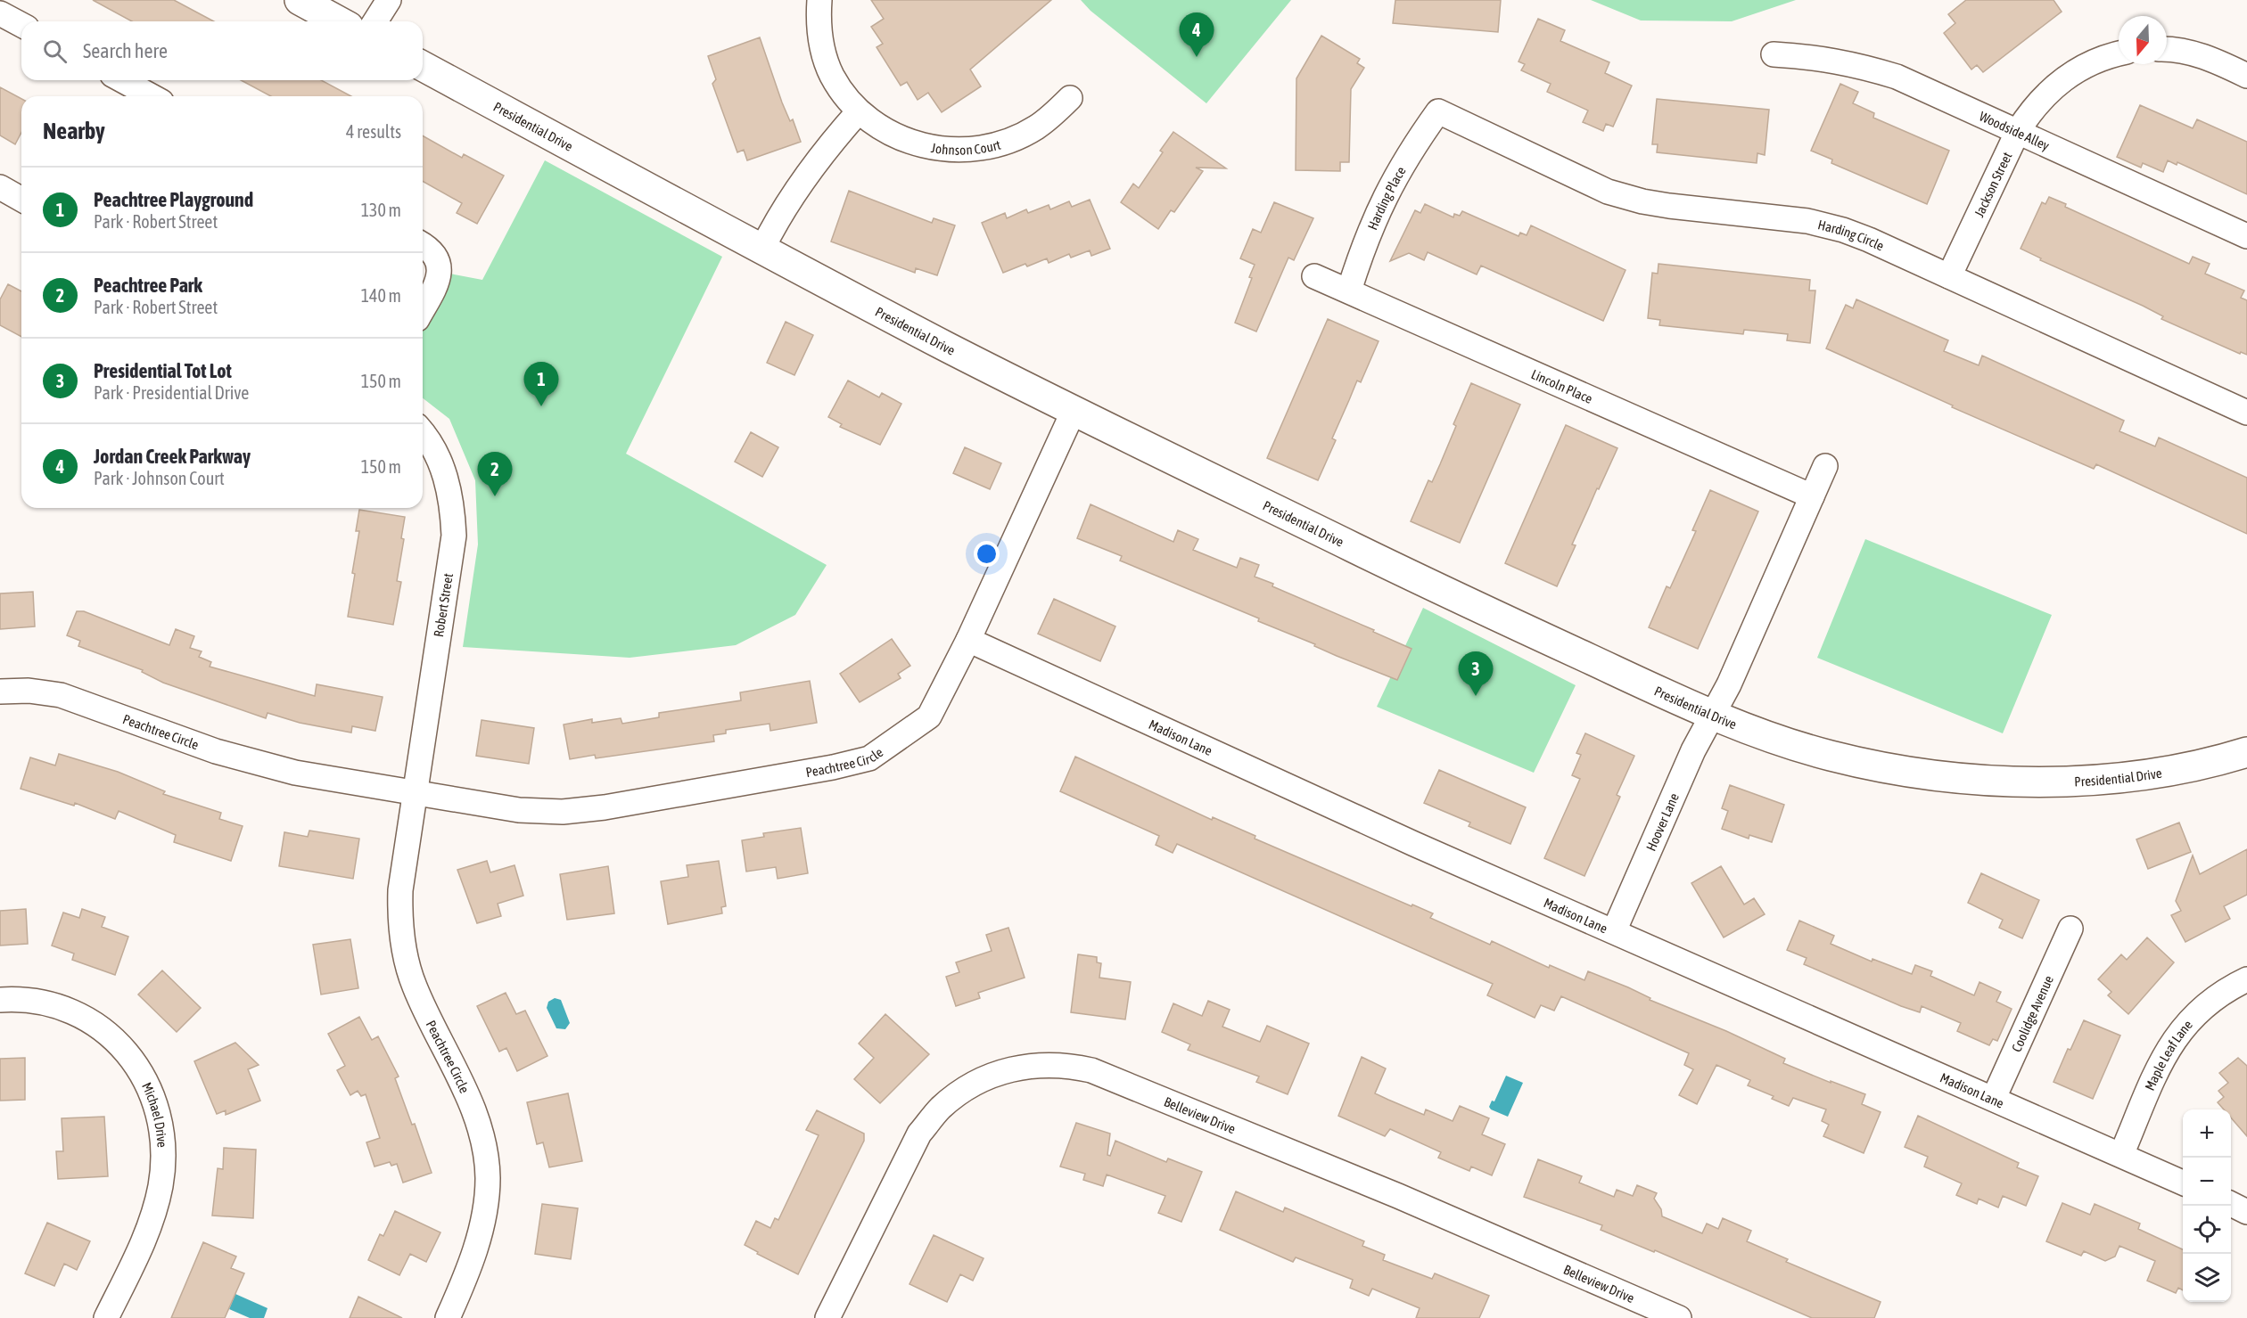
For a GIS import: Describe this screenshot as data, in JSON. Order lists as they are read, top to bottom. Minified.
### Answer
{"streets":{"street":["Presidential Drive","Woodside Alley","Johnson Court","Jackson Street","Harding Place","Harding Circle","Lincoln Place","Robert Street","Peachtree Circle","Madison Lane","Hoover Lane","Coolidge Avenue","Maple Leaf Lane","Belleview Drive","Michael Drive"]},"crossings":[["Presidential Drive","Peachtree Circle"],["Presidential Drive","Hoover Lane"],["Woodside Alley","Jackson Street"],["Jackson Street","Harding Circle"],["Harding Place","Harding Circle"],["Harding Place","Lincoln Place"],["Robert Street","Peachtree Circle"],["Peachtree Circle","Madison Lane"],["Madison Lane","Hoover Lane"],["Madison Lane","Coolidge Avenue"],["Madison Lane","Maple Leaf Lane"]],"north":"bottom","page":{"pins":["4","1","2","3"],"search":"Search here","heading":["Nearby","4 results"],"list":[{"mark":"1","name":"Peachtree Playground","note":"Park · Robert Street","value":"130 m"},{"mark":"2","name":"Peachtree Park","note":"Park · Robert Street","value":"140 m"},{"mark":"3","name":"Presidential Tot Lot","note":"Park · Presidential Drive","value":"150 m"},{"mark":"4","name":"Jordan Creek Parkway","note":"Park · Johnson Court","value":"150 m"}],"map_buttons":["+","−"]}}
